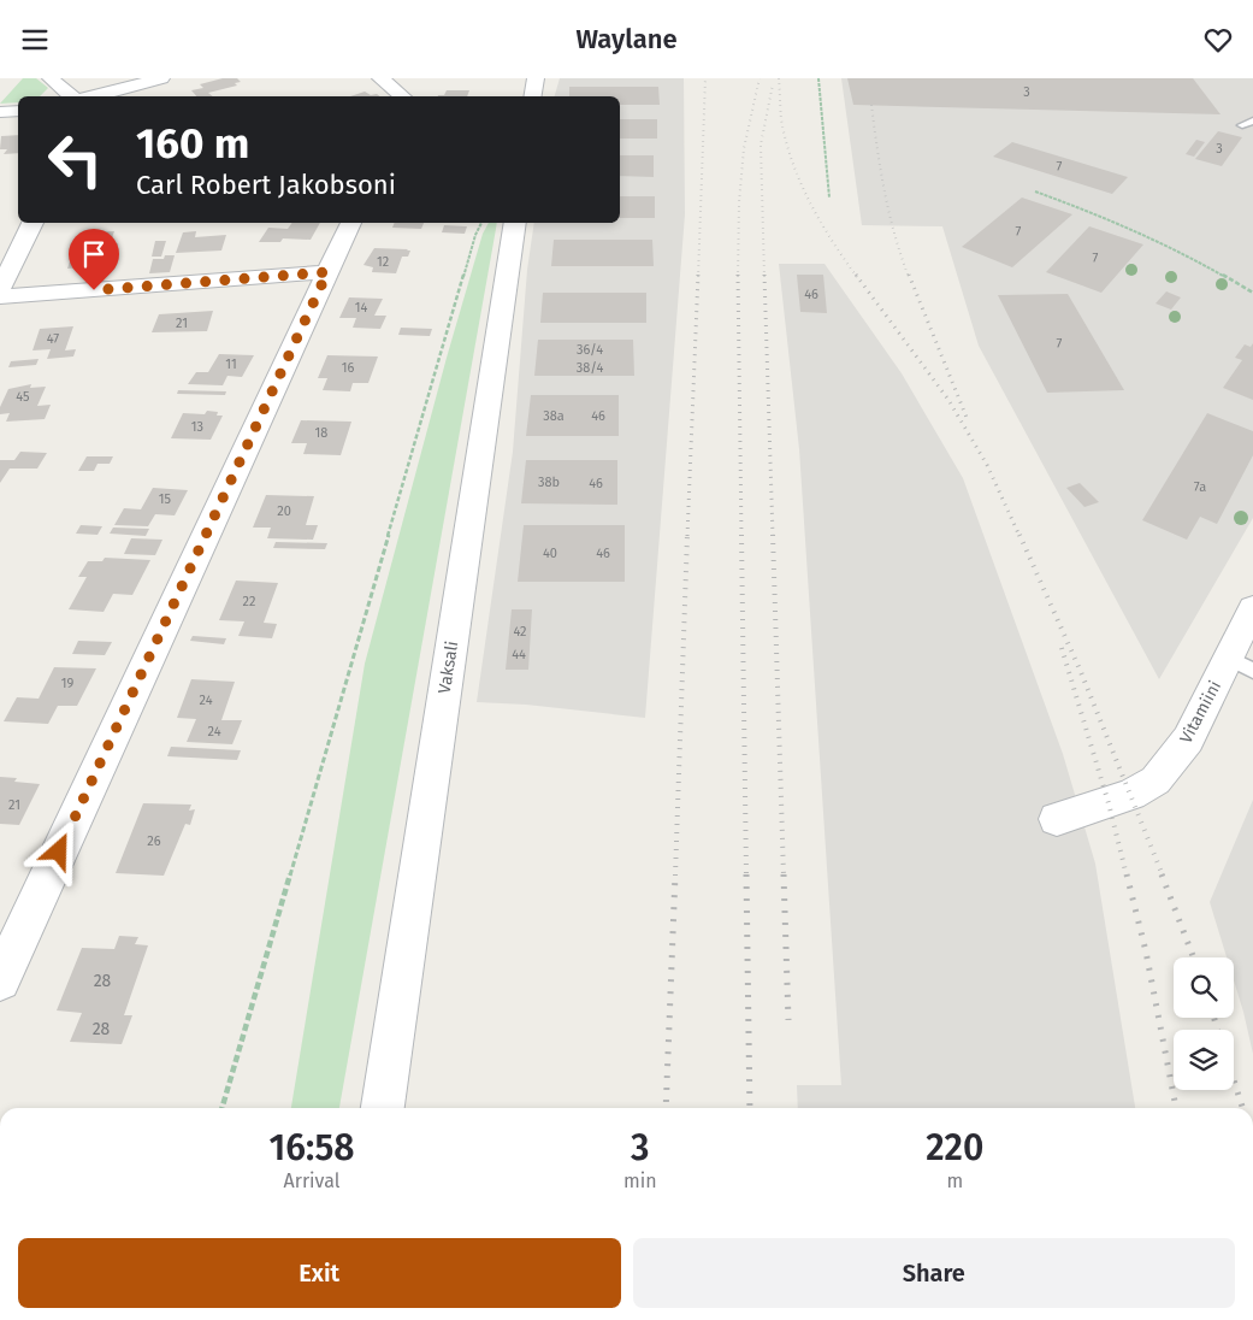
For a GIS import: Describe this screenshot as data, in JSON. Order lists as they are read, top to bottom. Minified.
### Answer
{"streets":{"street":["Vaksali","Vitamiini"]},"house_numbers":["3","3","7","7","7","12","46","14","21","47","7","36/4","11","16","38/4","45","38a","46","13","18","38b","46","7a","15","20","40","46","22","42","44","19","24","24","21","26","28","28"],"page":{"header":"Waylane","turn":["160 m","Carl Robert Jakobsoni"],"eta":["16:58","Arrival","3","min","220","m"],"buttons":["Exit","Share"]}}
